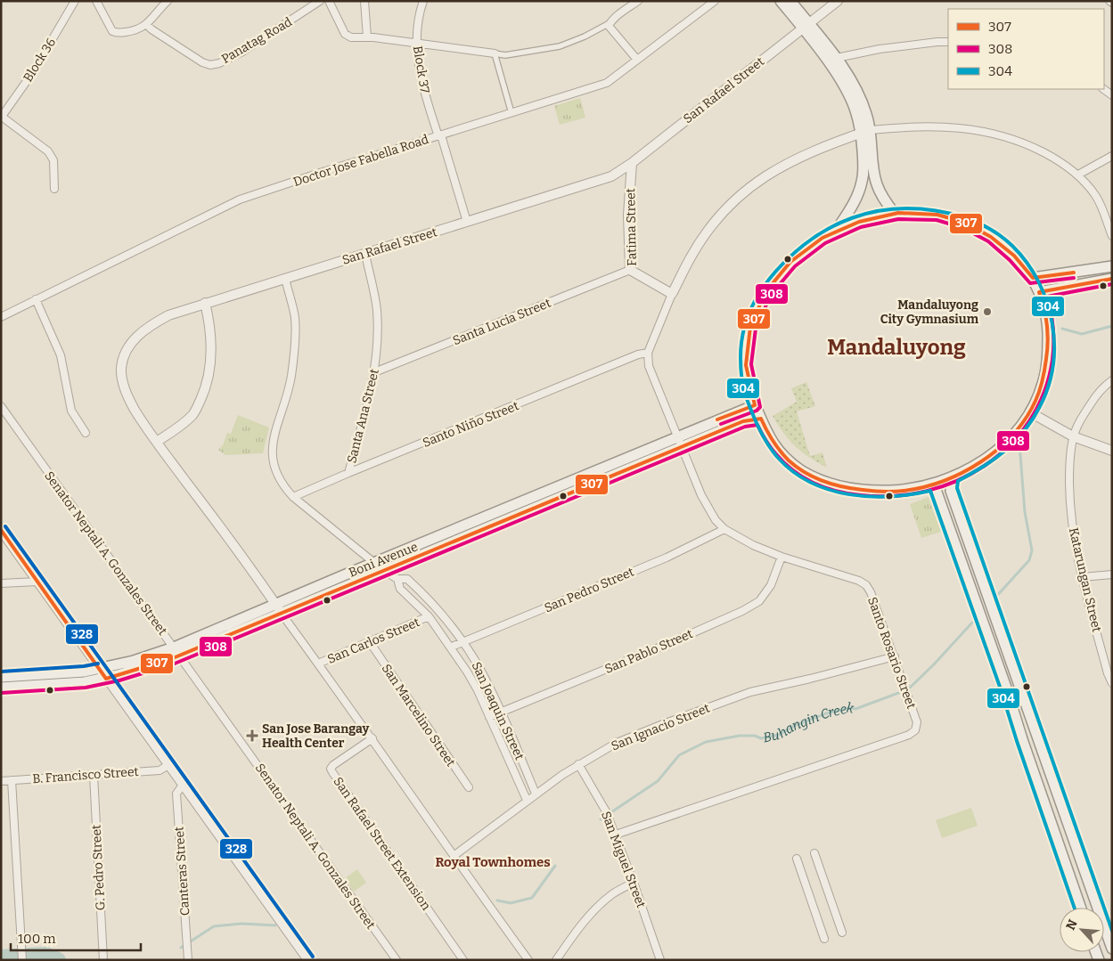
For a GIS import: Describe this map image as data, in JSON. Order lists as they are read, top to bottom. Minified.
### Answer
{"streets":{"main road":["Boni Avenue"],"street":["Panatag Road","Block 36","Block 37","San Rafael Street","Doctor Jose Fabella Road","Fatima Street","Santa Lucia Street","Santa Ana Street","Santo Niño Street","Senator Neptali A. Gonzales Street","Katarungan Street","San Pedro Street","San Carlos Street","San Pablo Street","Santo Rosario Street","San Joaquin Street","San Marcelino Street","San Ignacio Street","B. Francisco Street","San Rafael Street Extension","San Miguel Street","G. Pedro Street","Canteras Street"]},"crossings":[["Block 37","San Rafael Street"],["Block 37","Doctor Jose Fabella Road"],["San Rafael Street","Fatima Street"],["San Rafael Street","Santa Ana Street"],["San Rafael Street","Boni Avenue"],["San Rafael Street","San Carlos Street"],["San Rafael Street","San Joaquin Street"],["San Rafael Street","San Ignacio Street"],["San Rafael Street","San Rafael Street Extension"],["Fatima Street","Santa Lucia Street"],["Santa Lucia Street","Santa Ana Street"],["Santa Ana Street","Santo Niño Street"],["Santo Niño Street","Santo Rosario Street"],["Santo Niño Street","San Joaquin Street"],["Senator Neptali A. Gonzales Street","Boni Avenue"],["Boni Avenue","Santo Rosario Street"],["Boni Avenue","San Joaquin Street"],["San Pedro Street","Santo Rosario Street"],["San Pedro Street","San Joaquin Street"],["San Carlos Street","San Joaquin Street"],["San Carlos Street","San Marcelino Street"],["San Pablo Street","Santo Rosario Street"],["San Pablo Street","San Joaquin Street"],["Santo Rosario Street","San Ignacio Street"],["Santo Rosario Street","San Miguel Street"],["San Joaquin Street","San Ignacio Street"],["San Ignacio Street","San Miguel Street"],["B. Francisco Street","G. Pedro Street"]],"districts":["Mandaluyong","Royal Townhomes"],"water":["Buhangin Creek"],"places":{"other":["Mandaluyong City Gymnasium"],"health":["San Jose Barangay Health Center"]},"lines":["transit line 304","transit line 307","transit line 308","transit line 328"],"legend":["307","308","304"],"scale_bar":"100 m","north":"top left"}
